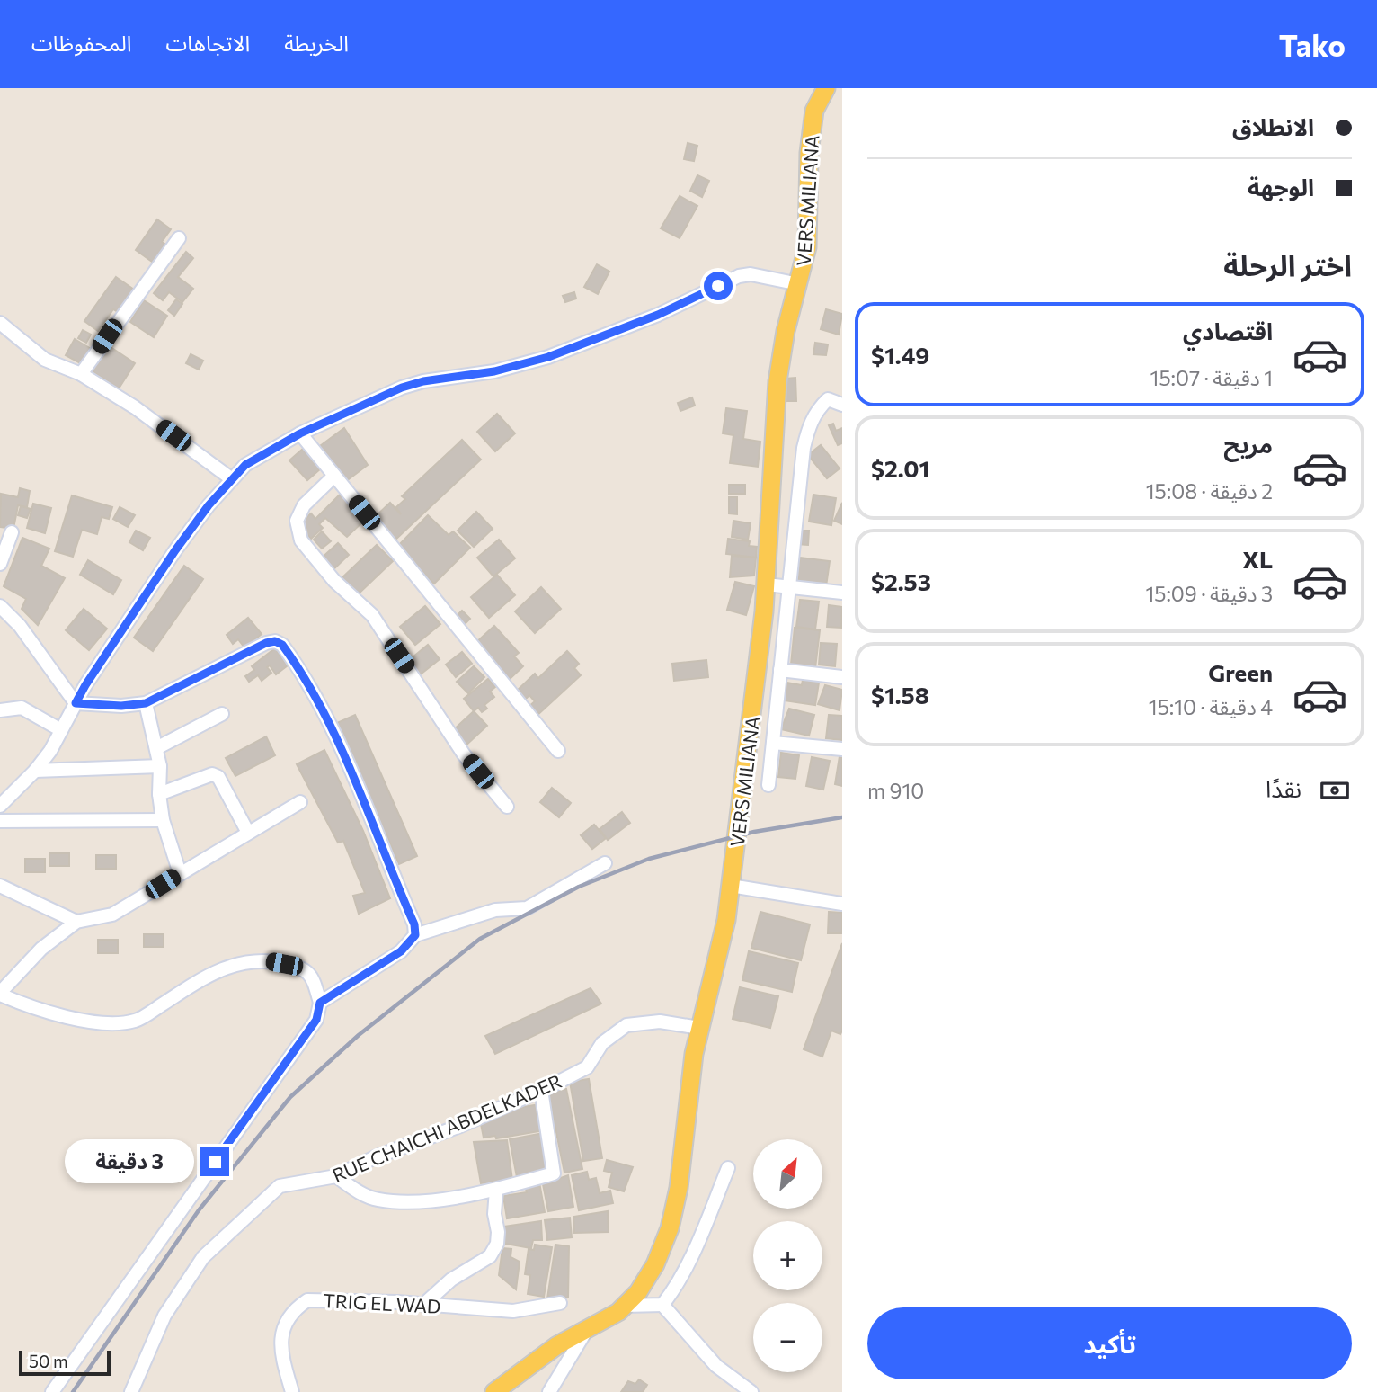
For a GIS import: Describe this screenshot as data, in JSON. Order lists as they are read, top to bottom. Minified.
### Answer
{"streets":{"main road":["VERS MILIANA"],"street":["RUE CHAICHI ABDELKADER","TRIG EL WAD"]},"crossings":[["VERS MILIANA","RUE CHAICHI ABDELKADER"]],"scale_bar":"50 m","north":"top right","page":{"header":"Tako","nav":["الخريطة","الاتجاهات","المحفوظات"],"banner":["الانطلاق","الوجهة"],"heading":"اختر الرحلة","list":[{"name":"اقتصادي","note":"1 دقيقة · 15:07","value":"$1.49"},{"name":"مريح","note":"2 دقيقة · 15:08","value":"$2.01"},{"name":"XL","note":"3 دقيقة · 15:09","value":"$2.53"},{"name":"Green","note":"4 دقيقة · 15:10","value":"$1.58"}],"pay":["نقدًا","910 m"],"map_buttons":["+","−"],"bubble":"3 دقيقة","buttons":"تأكيد","scale":"50 m"}}
